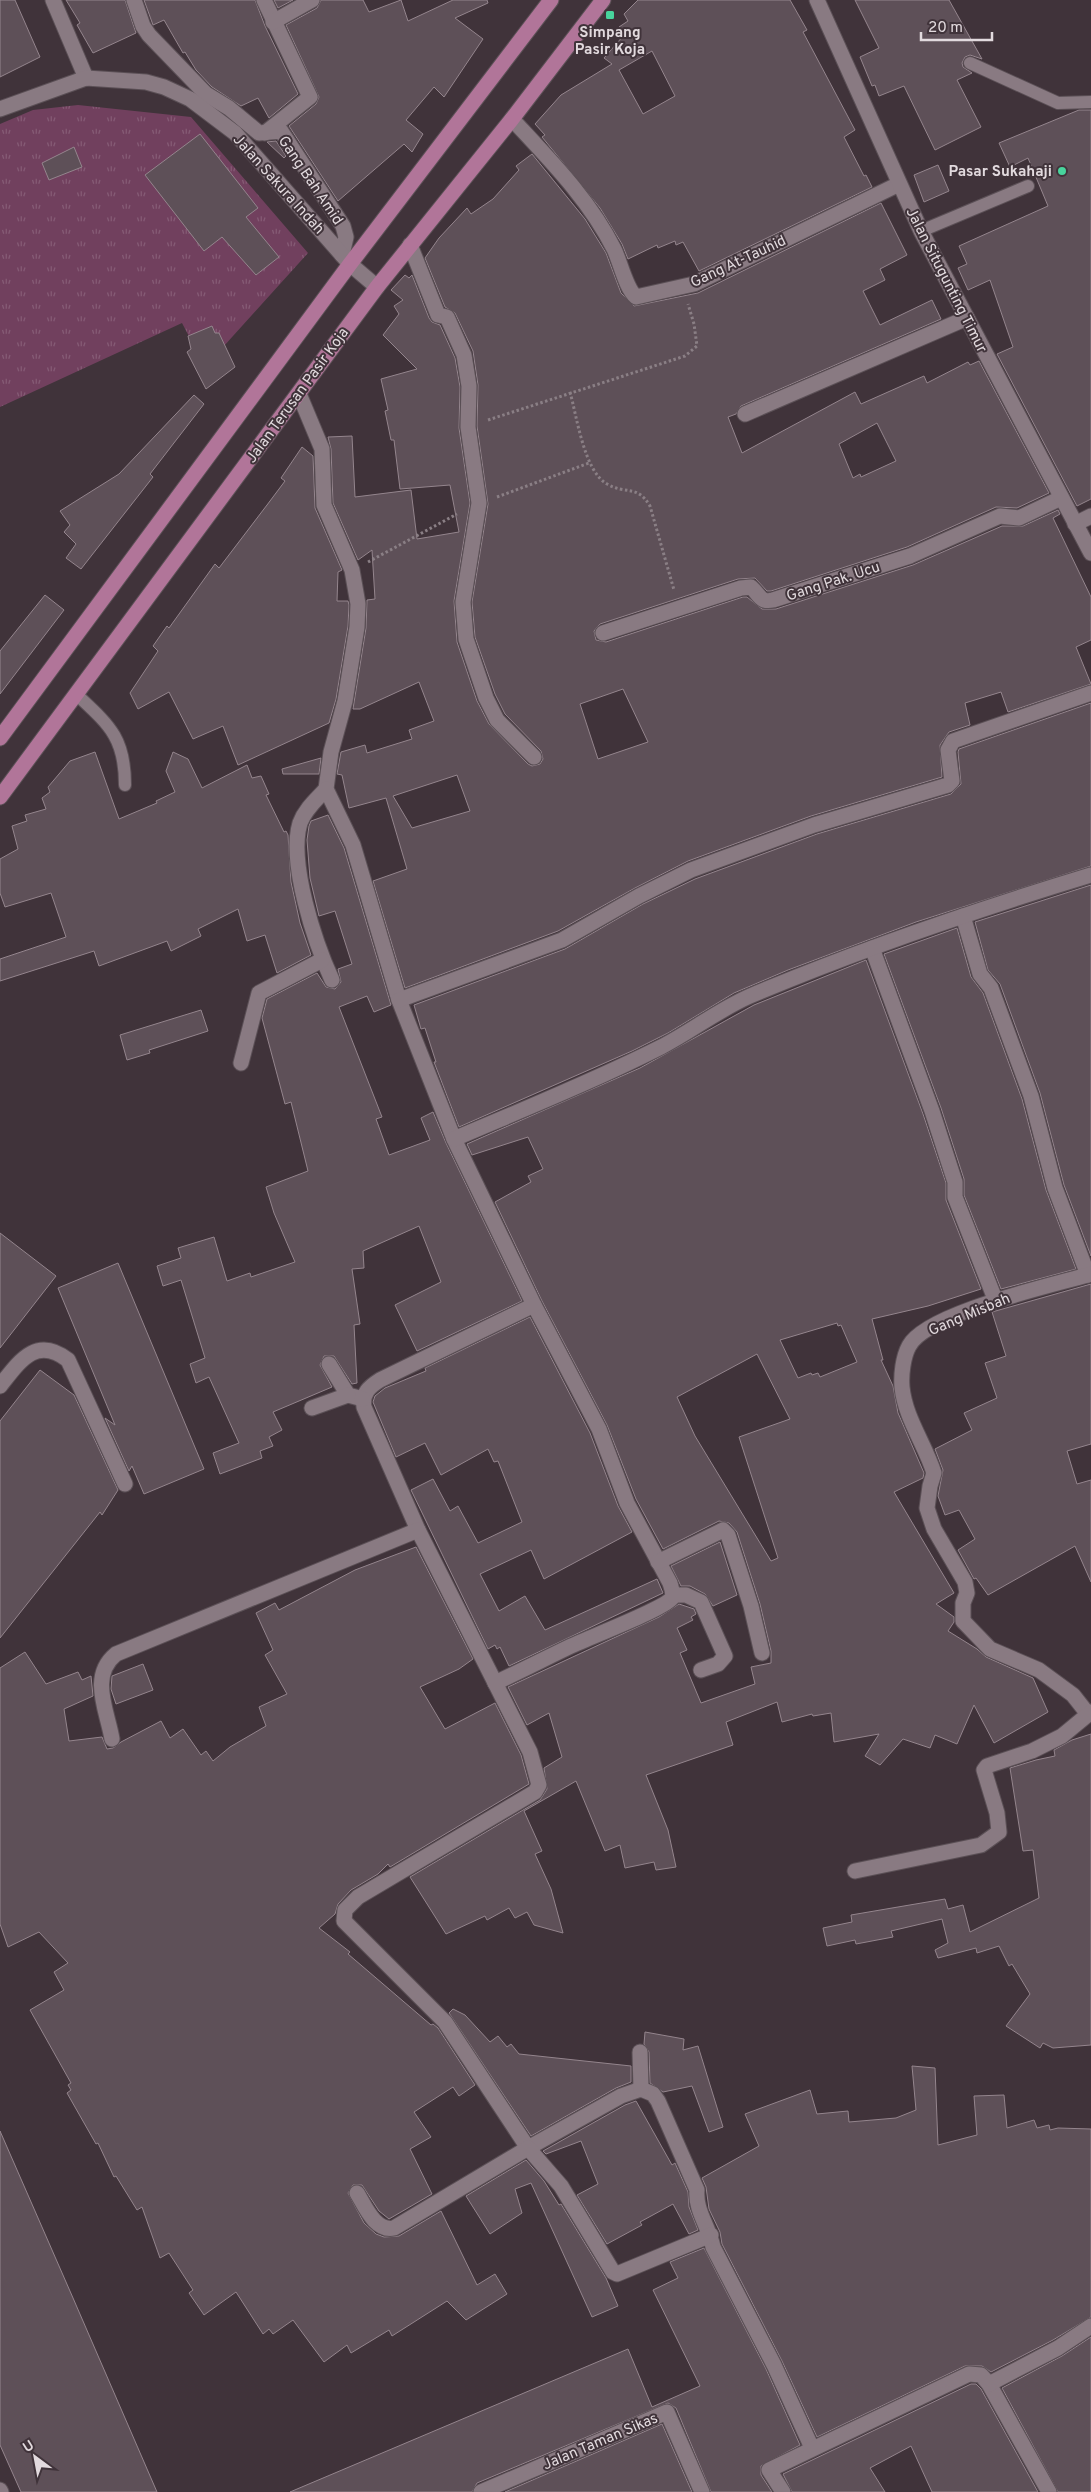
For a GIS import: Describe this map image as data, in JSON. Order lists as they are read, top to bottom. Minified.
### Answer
{"streets":{"main road":["Jalan Terusan Pasir Koja"],"street":["Gang Bah Amid","Jalan Sakura Indah","Gang At-Tauhid","Jalan Situgunting Timur","Gang Pak. Ucu","Gang Misbah","Jalan Taman Sikas"]},"crossings":[["Gang Bah Amid","Jalan Sakura Indah"],["Jalan Sakura Indah","Jalan Terusan Pasir Koja"],["Gang At-Tauhid","Jalan Situgunting Timur"],["Gang At-Tauhid","Jalan Terusan Pasir Koja"],["Jalan Situgunting Timur","Gang Pak. Ucu"]],"places":{"transit":["Simpang Pasir Koja"],"other":["Pasar Sukahaji"]},"scale_bar":"20 m","north":"top left"}
